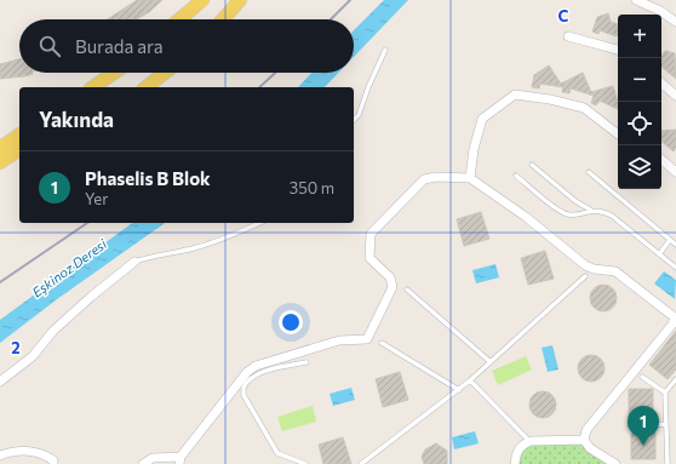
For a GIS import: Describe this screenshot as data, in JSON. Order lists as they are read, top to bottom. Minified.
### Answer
{"water":["Eşkinoz Deresi"],"page":{"map_buttons":["+","−"],"search":"Burada ara","heading":"Yakında","list":[{"mark":"1","name":"Phaselis B Blok","note":"Yer","value":"350 m"}],"pins":"1"},"grid":{"columns":["C"],"rows":["2"]}}
